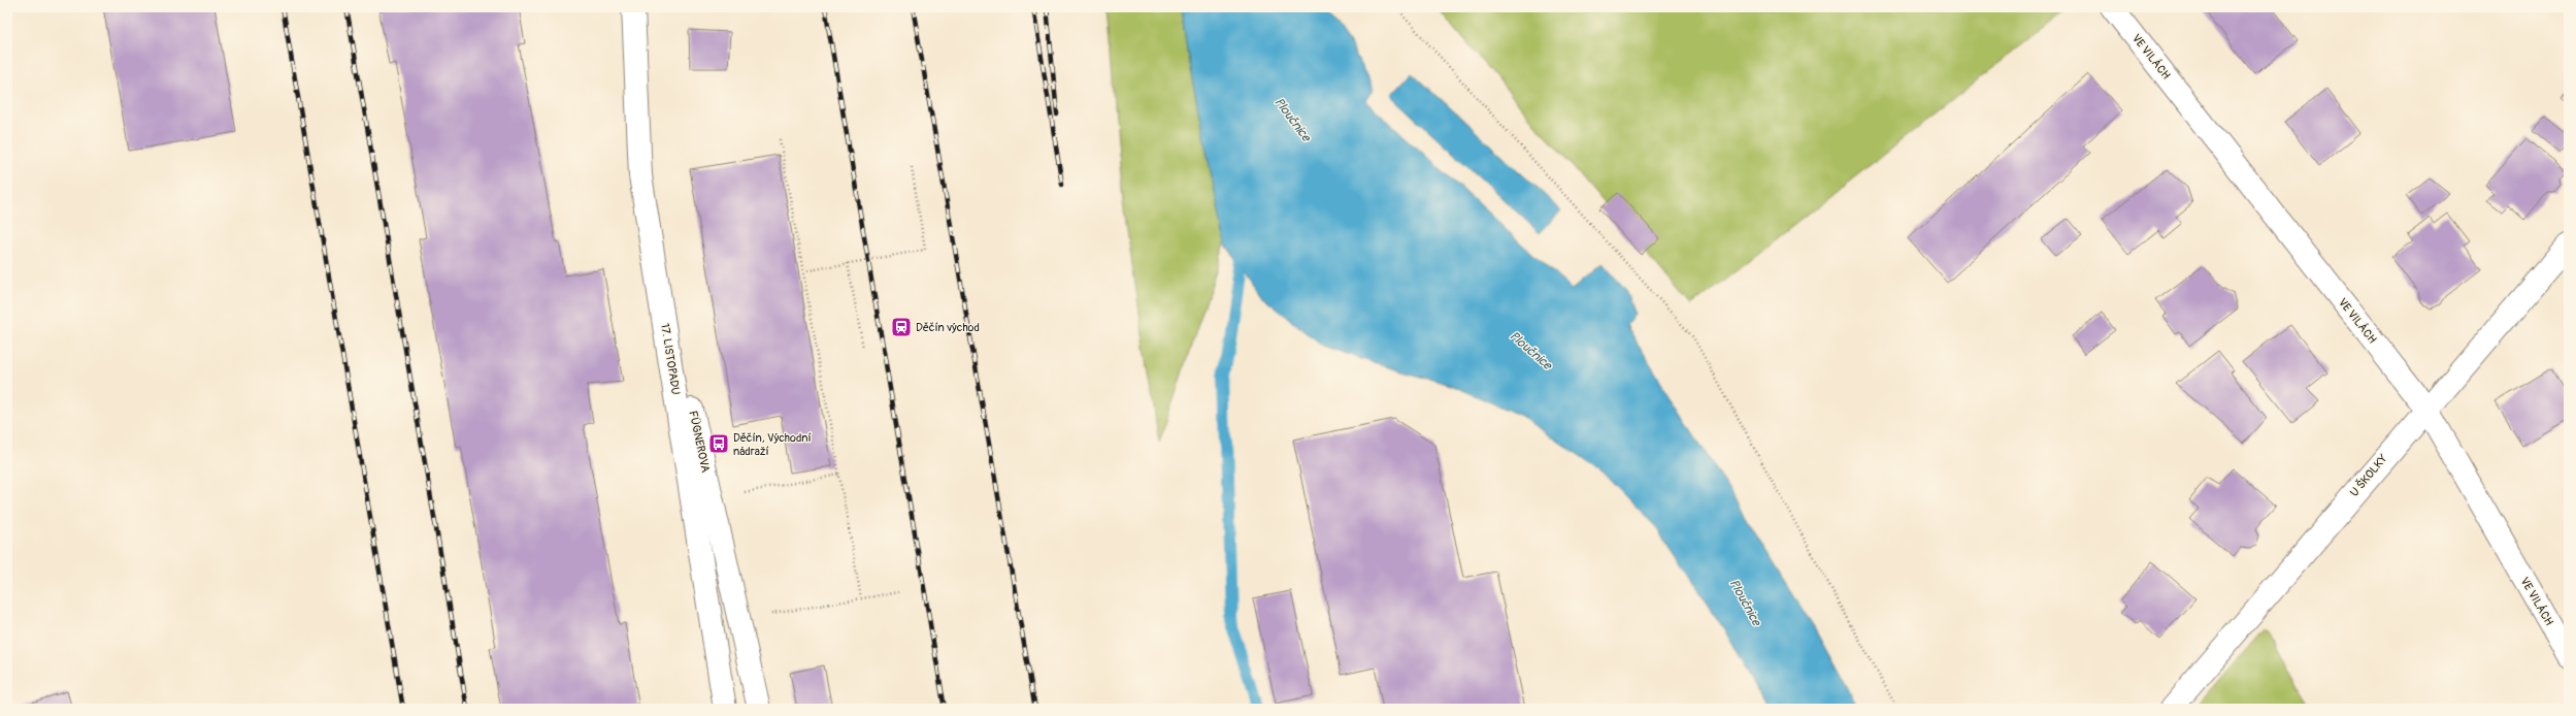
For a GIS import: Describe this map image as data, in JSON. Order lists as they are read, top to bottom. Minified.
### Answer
{"streets":{"street":["VE VILÁCH","17. LISTOPADU","FÜGNEROVA","U ŠKOLKY"]},"crossings":[["VE VILÁCH","U ŠKOLKY"],["17. LISTOPADU","FÜGNEROVA"]],"water":["Ploučnice"],"places":{"station":["Děčín východ"],"bus stop":["Děčín, Východní nádraží"]}}
